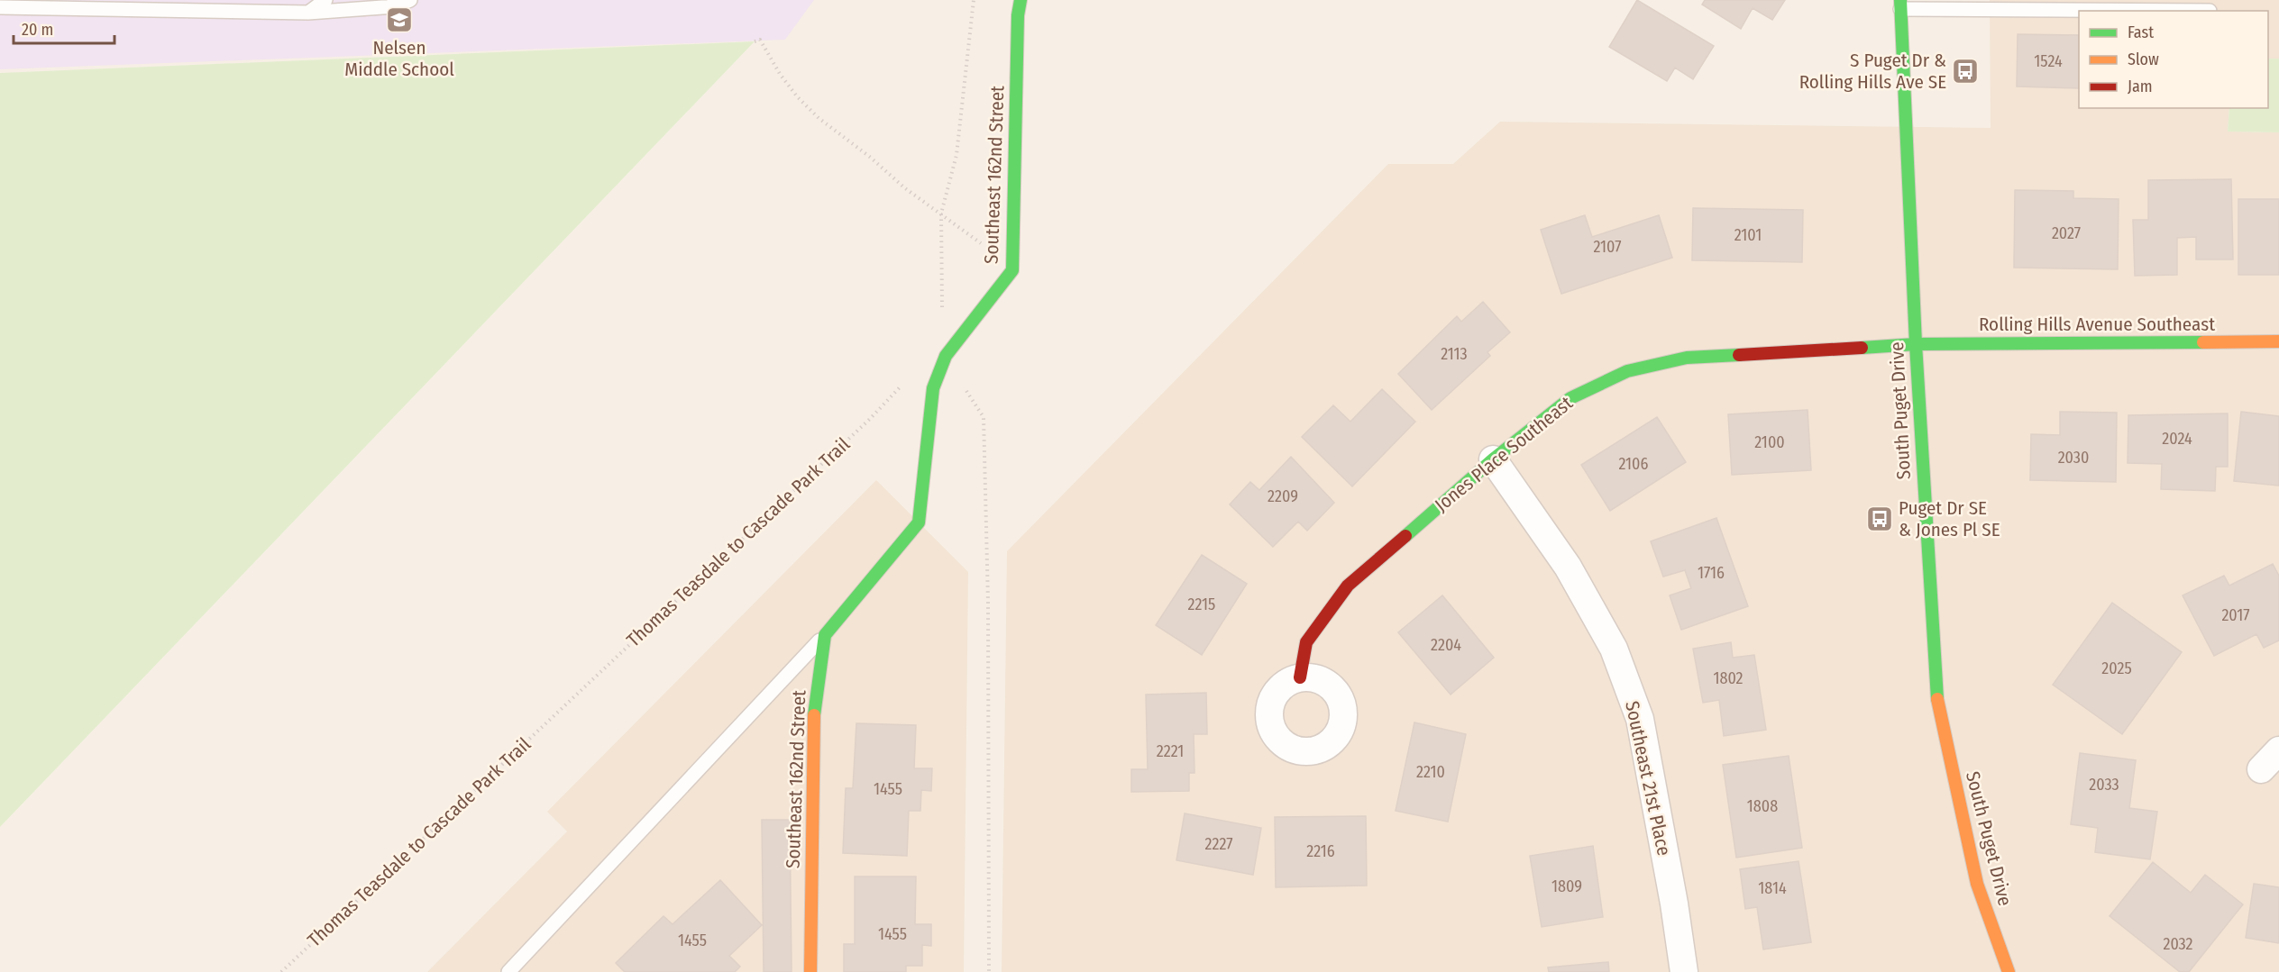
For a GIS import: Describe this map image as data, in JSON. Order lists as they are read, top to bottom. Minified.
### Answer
{"streets":{"street":["Southeast 162nd Street","Rolling Hills Avenue Southeast","South Puget Drive","Jones Place Southeast","Southeast 21st Place"],"path":["Thomas Teasdale to Cascade Park Trail"]},"crossings":[["Rolling Hills Avenue Southeast","South Puget Drive"],["Rolling Hills Avenue Southeast","Jones Place Southeast"],["South Puget Drive","Jones Place Southeast"],["Jones Place Southeast","Southeast 21st Place"]],"places":{"school or university":["Nelsen Middle School"],"bus stop":["S Puget Dr & Rolling Hills Ave SE","Puget Dr SE & Jones Pl SE"]},"house_numbers":["1524","2027","2101","2107","2113","2024","2100","2030","2106","2209","1716","2215","2017","2204","2025","1802","2221","2210","2033","1455","1808","2227","2216","1809","1814","1455","1455","2032"],"legend":["Fast","Slow","Jam"],"scale_bar":"20 m"}
